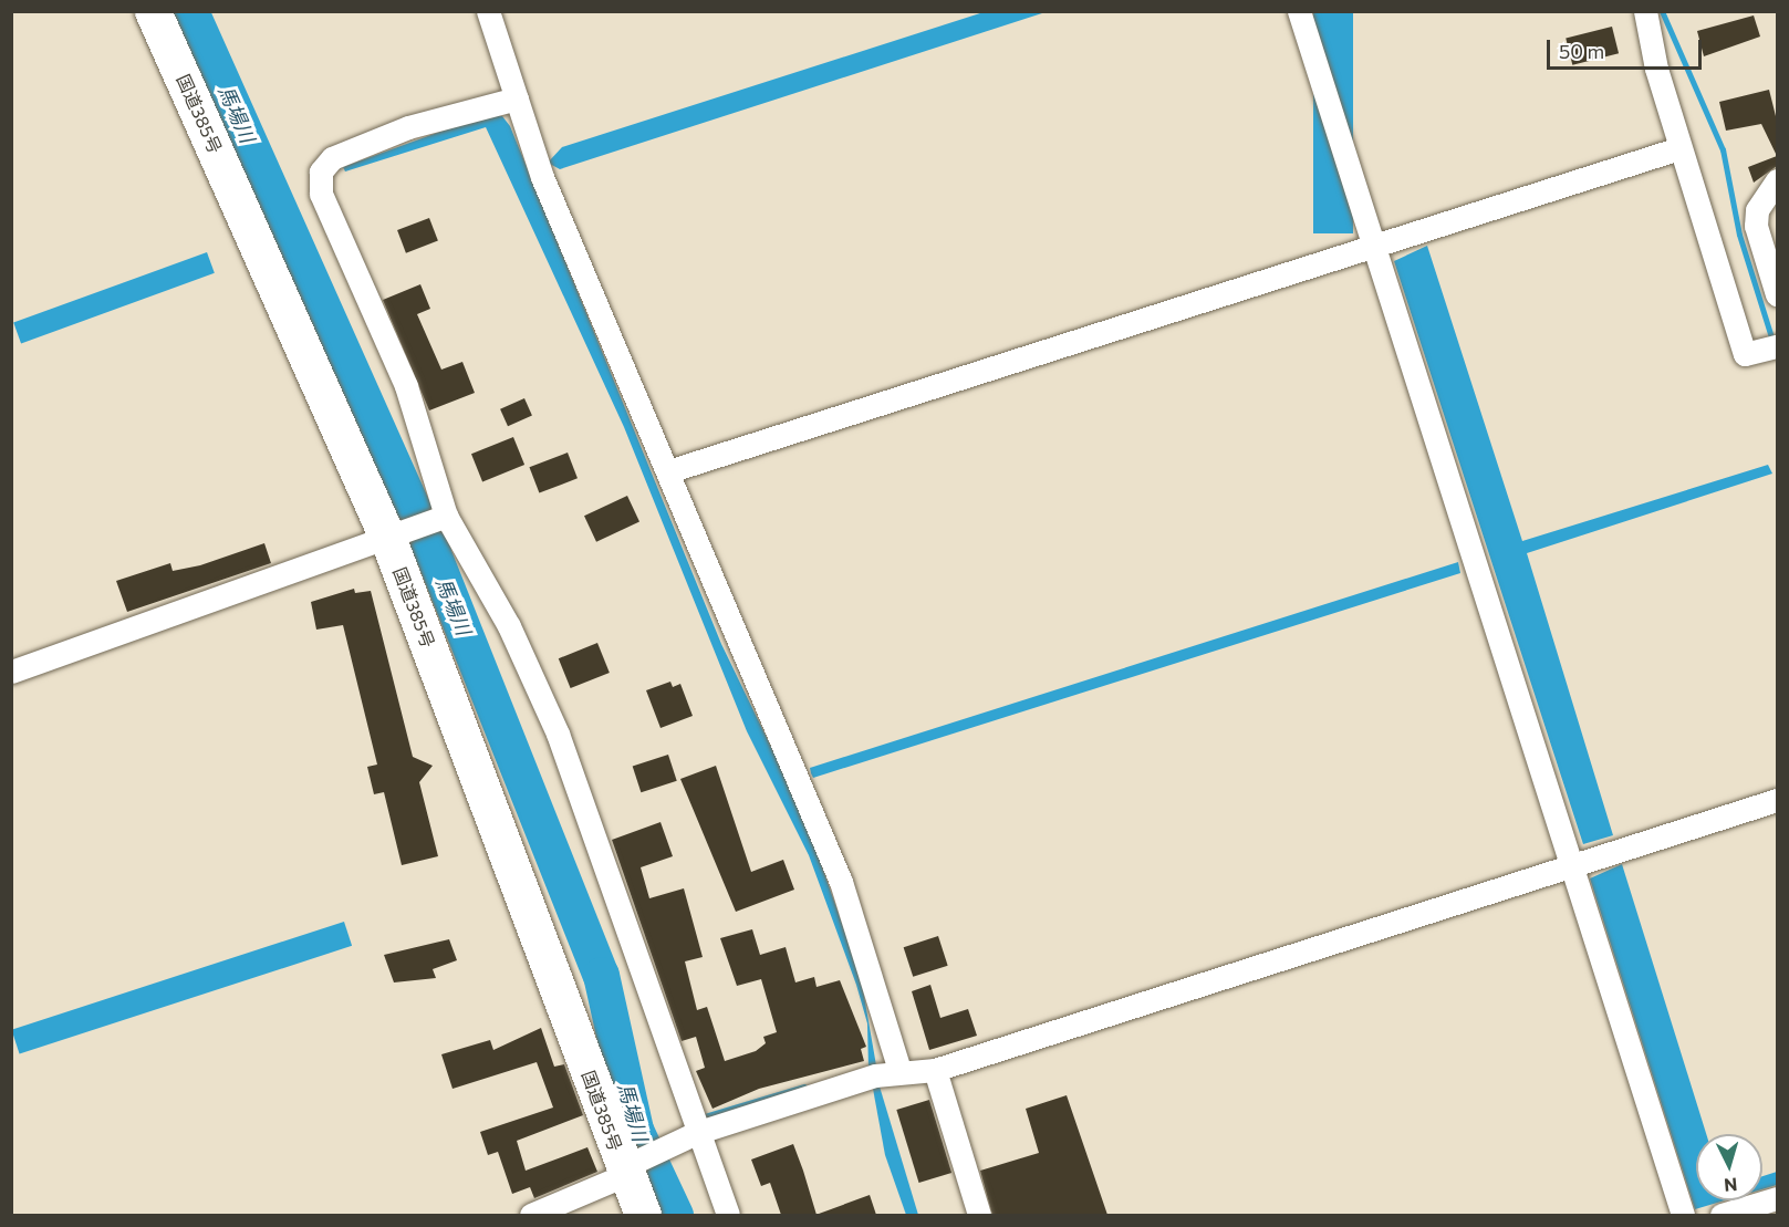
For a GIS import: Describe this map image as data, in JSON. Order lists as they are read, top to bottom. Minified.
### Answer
{"streets":{"highway":["国道385号"]},"water":["馬場川"],"scale_bar":"50 m","north":"bottom"}
